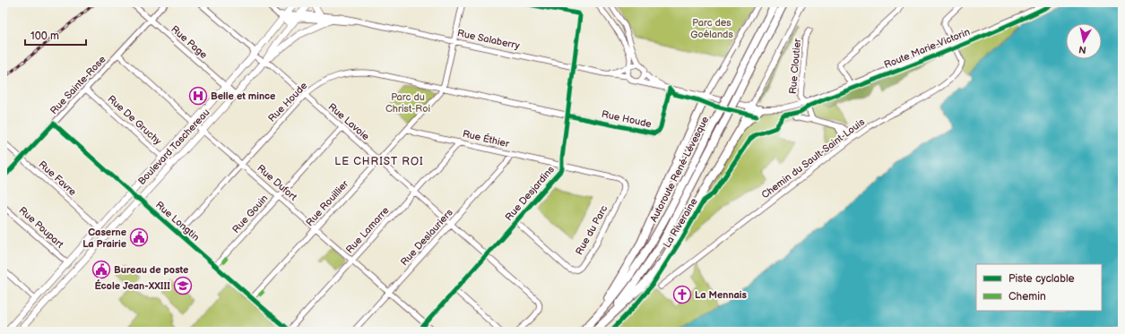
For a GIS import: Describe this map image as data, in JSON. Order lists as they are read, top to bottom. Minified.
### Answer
{"streets":{"highway":["Autoroute René-Lévesque"],"main road":["Boulevard Taschereau"],"street":["Rue Salaberry","Rue Page","Route Marie-Victorin","Rue Cloutier","Rue Sainte-Rose","Rue Houde","Rue De Gruchy","Rue Lavoie","Rue Éthier","Chemin du Sault-Saint-Louis","Rue Favre","Rue Dufort","Rue Desjardins","Rue Rouillier","Rue Gouin","Rue Longtin","Rue Poupart","Rue Lamarre","Rue du Parc","Rue Deslauriers"],"cycle path":["La Riveraine"]},"crossings":[["Rue Salaberry","Boulevard Taschereau"],["Rue Salaberry","Rue Desjardins"],["Rue Salaberry","Rue Rouillier"],["Rue Page","Rue Sainte-Rose"],["Rue Page","Boulevard Taschereau"],["Route Marie-Victorin","Rue Cloutier"],["Route Marie-Victorin","Chemin du Sault-Saint-Louis"],["Rue Sainte-Rose","Rue De Gruchy"],["Rue Sainte-Rose","Rue Favre"],["Rue Sainte-Rose","Rue Dufort"],["Rue Sainte-Rose","Rue Longtin"],["Rue Houde","Rue Lavoie"],["Rue Houde","Rue Dufort"],["Rue Houde","Rue Desjardins"],["Rue Houde","Rue Rouillier"],["Rue Houde","Rue Longtin"],["Rue De Gruchy","Boulevard Taschereau"],["Rue Lavoie","Boulevard Taschereau"],["Rue Lavoie","Rue Desjardins"],["Rue Lavoie","Rue Rouillier"],["Rue Lavoie","Rue Gouin"],["Rue Lavoie","Rue Lamarre"],["Rue Lavoie","Rue Deslauriers"],["Rue Éthier","Rue Desjardins"],["Rue Éthier","Rue Rouillier"],["Rue Éthier","Rue Lamarre"],["Rue Éthier","Rue du Parc"],["Rue Éthier","Rue Deslauriers"],["Boulevard Taschereau","Rue Favre"],["Boulevard Taschereau","Rue Dufort"],["Boulevard Taschereau","Rue Longtin"],["Boulevard Taschereau","Rue Poupart"],["Rue Dufort","Rue Desjardins"],["Rue Dufort","Rue Rouillier"],["Rue Dufort","Rue Gouin"],["Rue Dufort","Rue Lamarre"],["Rue Dufort","Rue Deslauriers"],["Rue Desjardins","Rue du Parc"],["Rue Rouillier","Rue Longtin"],["Rue Gouin","Rue Longtin"],["Rue Longtin","Rue Lamarre"]],"districts":["LE CHRIST ROI"],"parks":["Parc des Goélands","Parc du Christ-Roi"],"places":{"hospital":["Belle et mince"],"public building":["Caserne La Prairie","Bureau de poste"],"school or university":["École Jean-XXIII"],"church":["La Mennais"]},"legend":["Piste cyclable","Chemin"],"scale_bar":"100 m","north":"bottom"}
